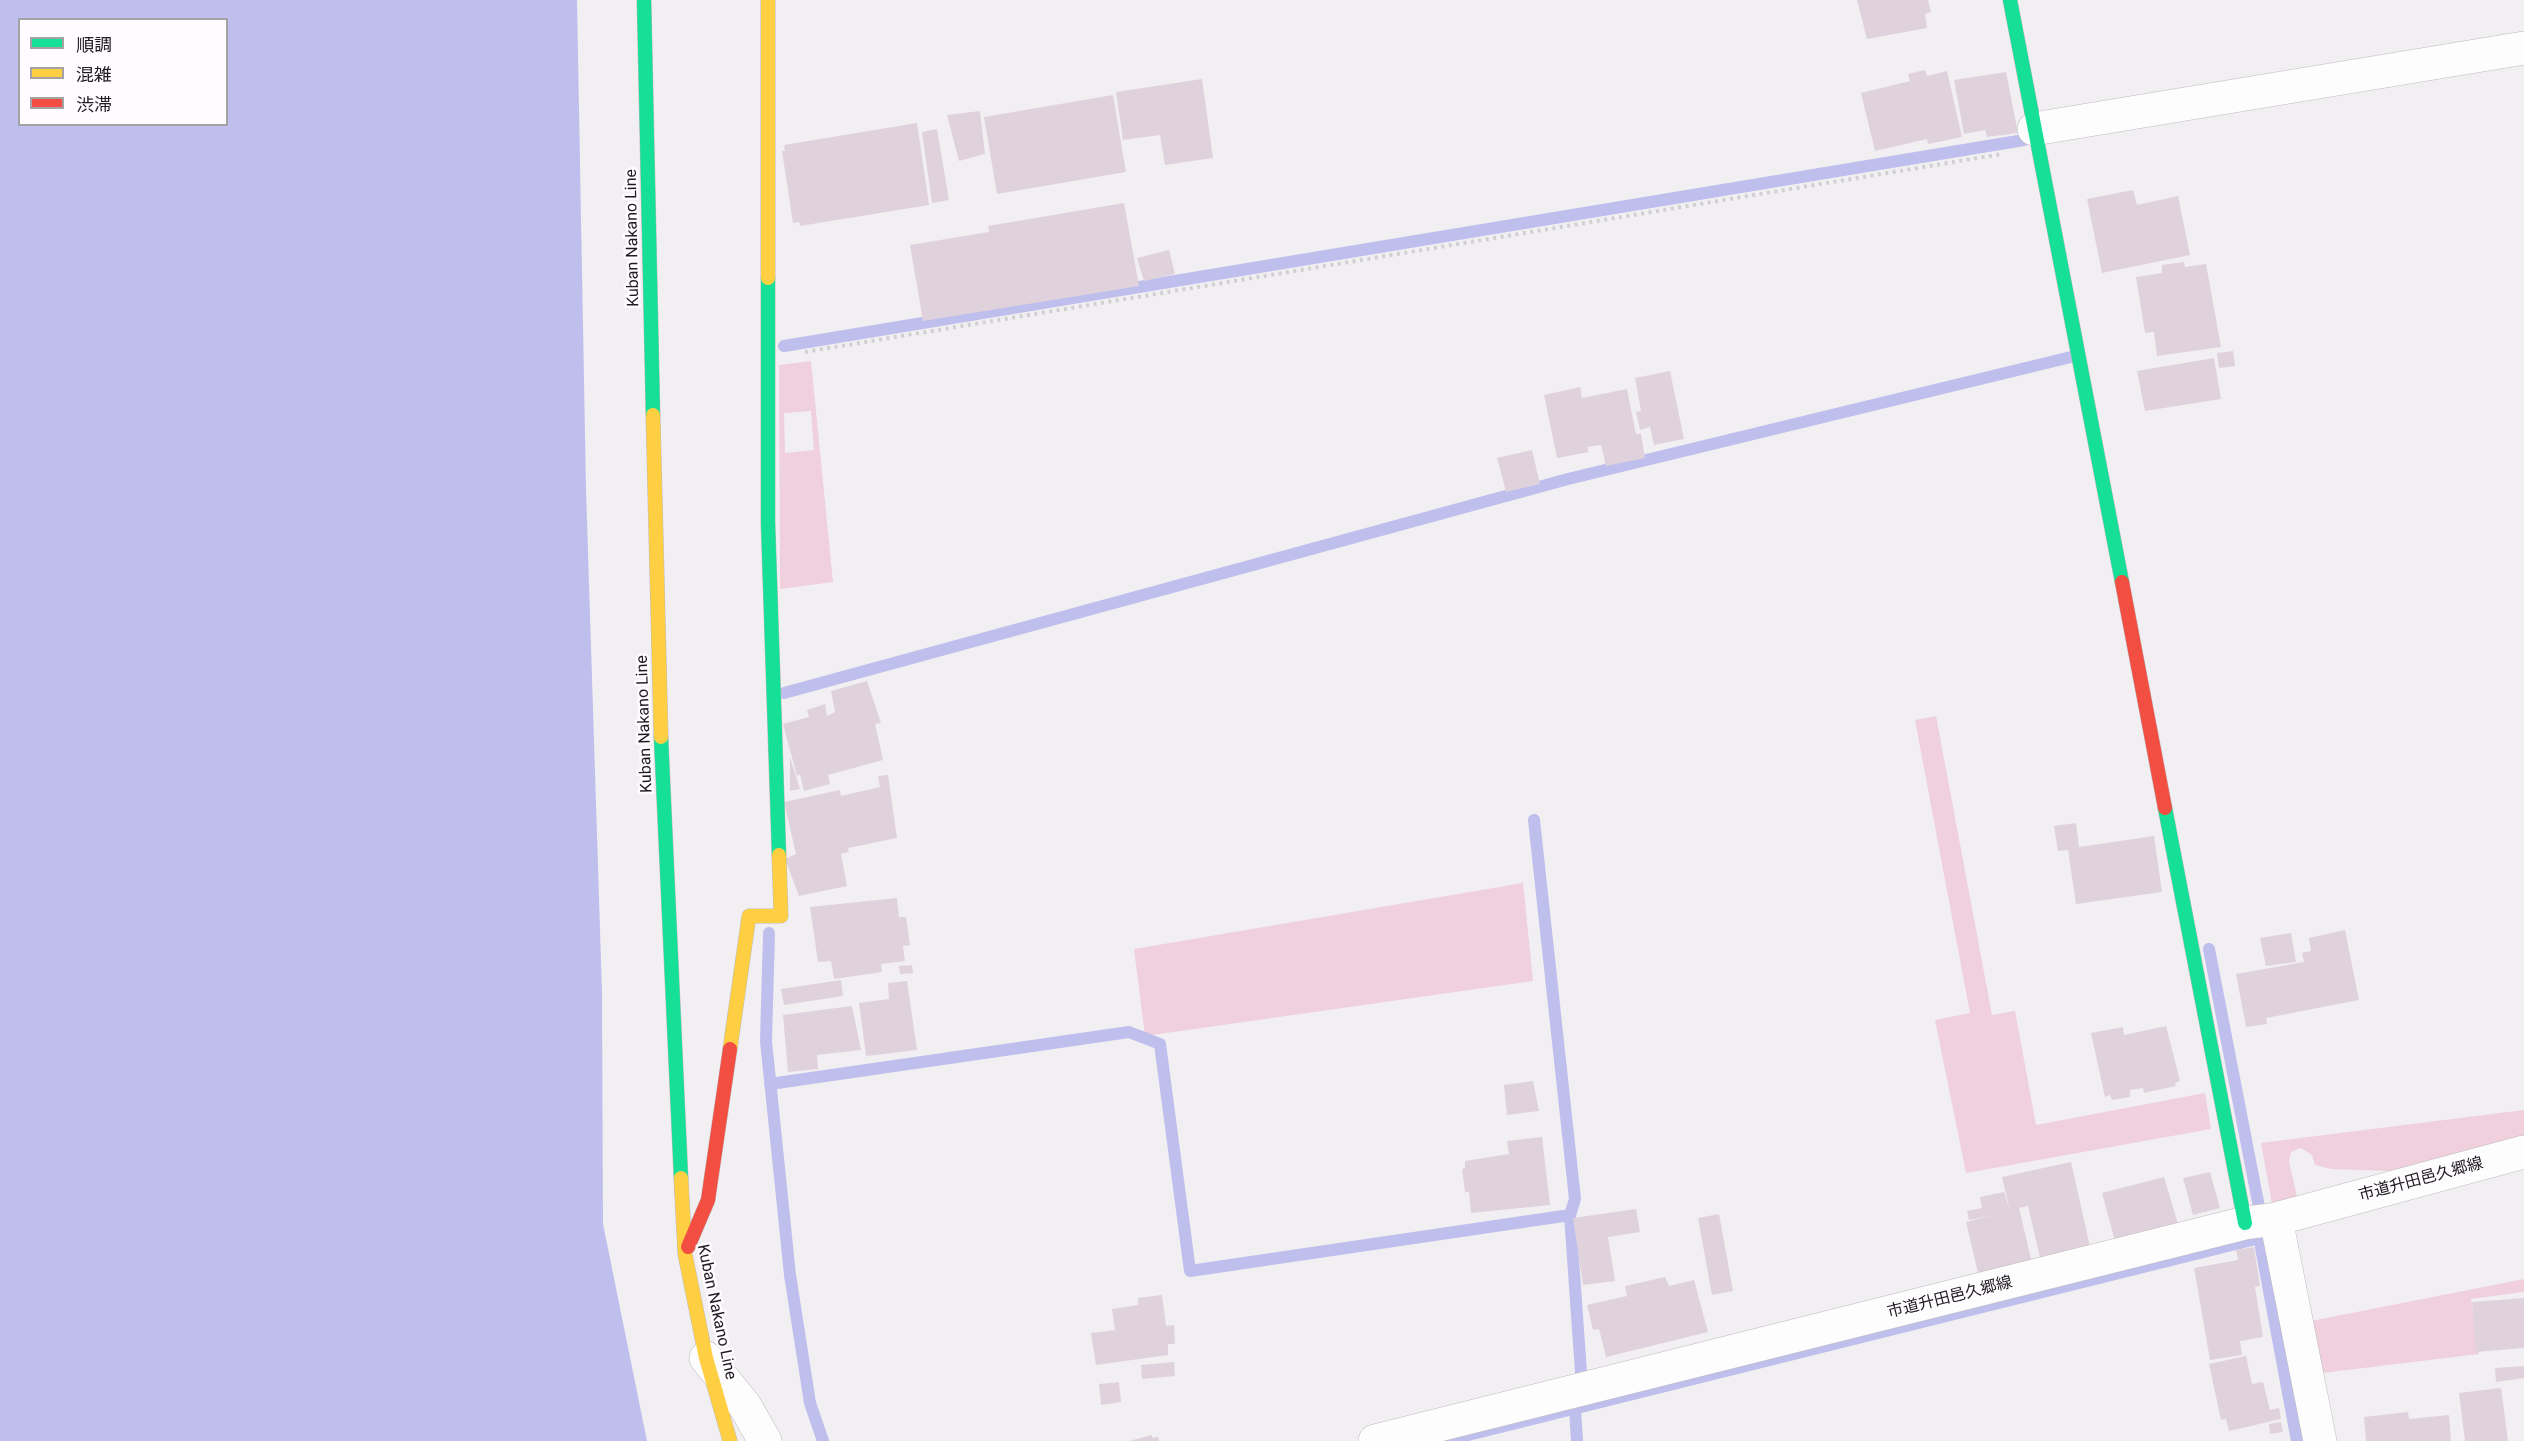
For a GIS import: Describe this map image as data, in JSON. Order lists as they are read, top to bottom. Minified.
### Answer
{"streets":{"street":["Kuban Nakano Line","市道升田邑久郷線"]},"legend":["順調","混雑","渋滞"]}
